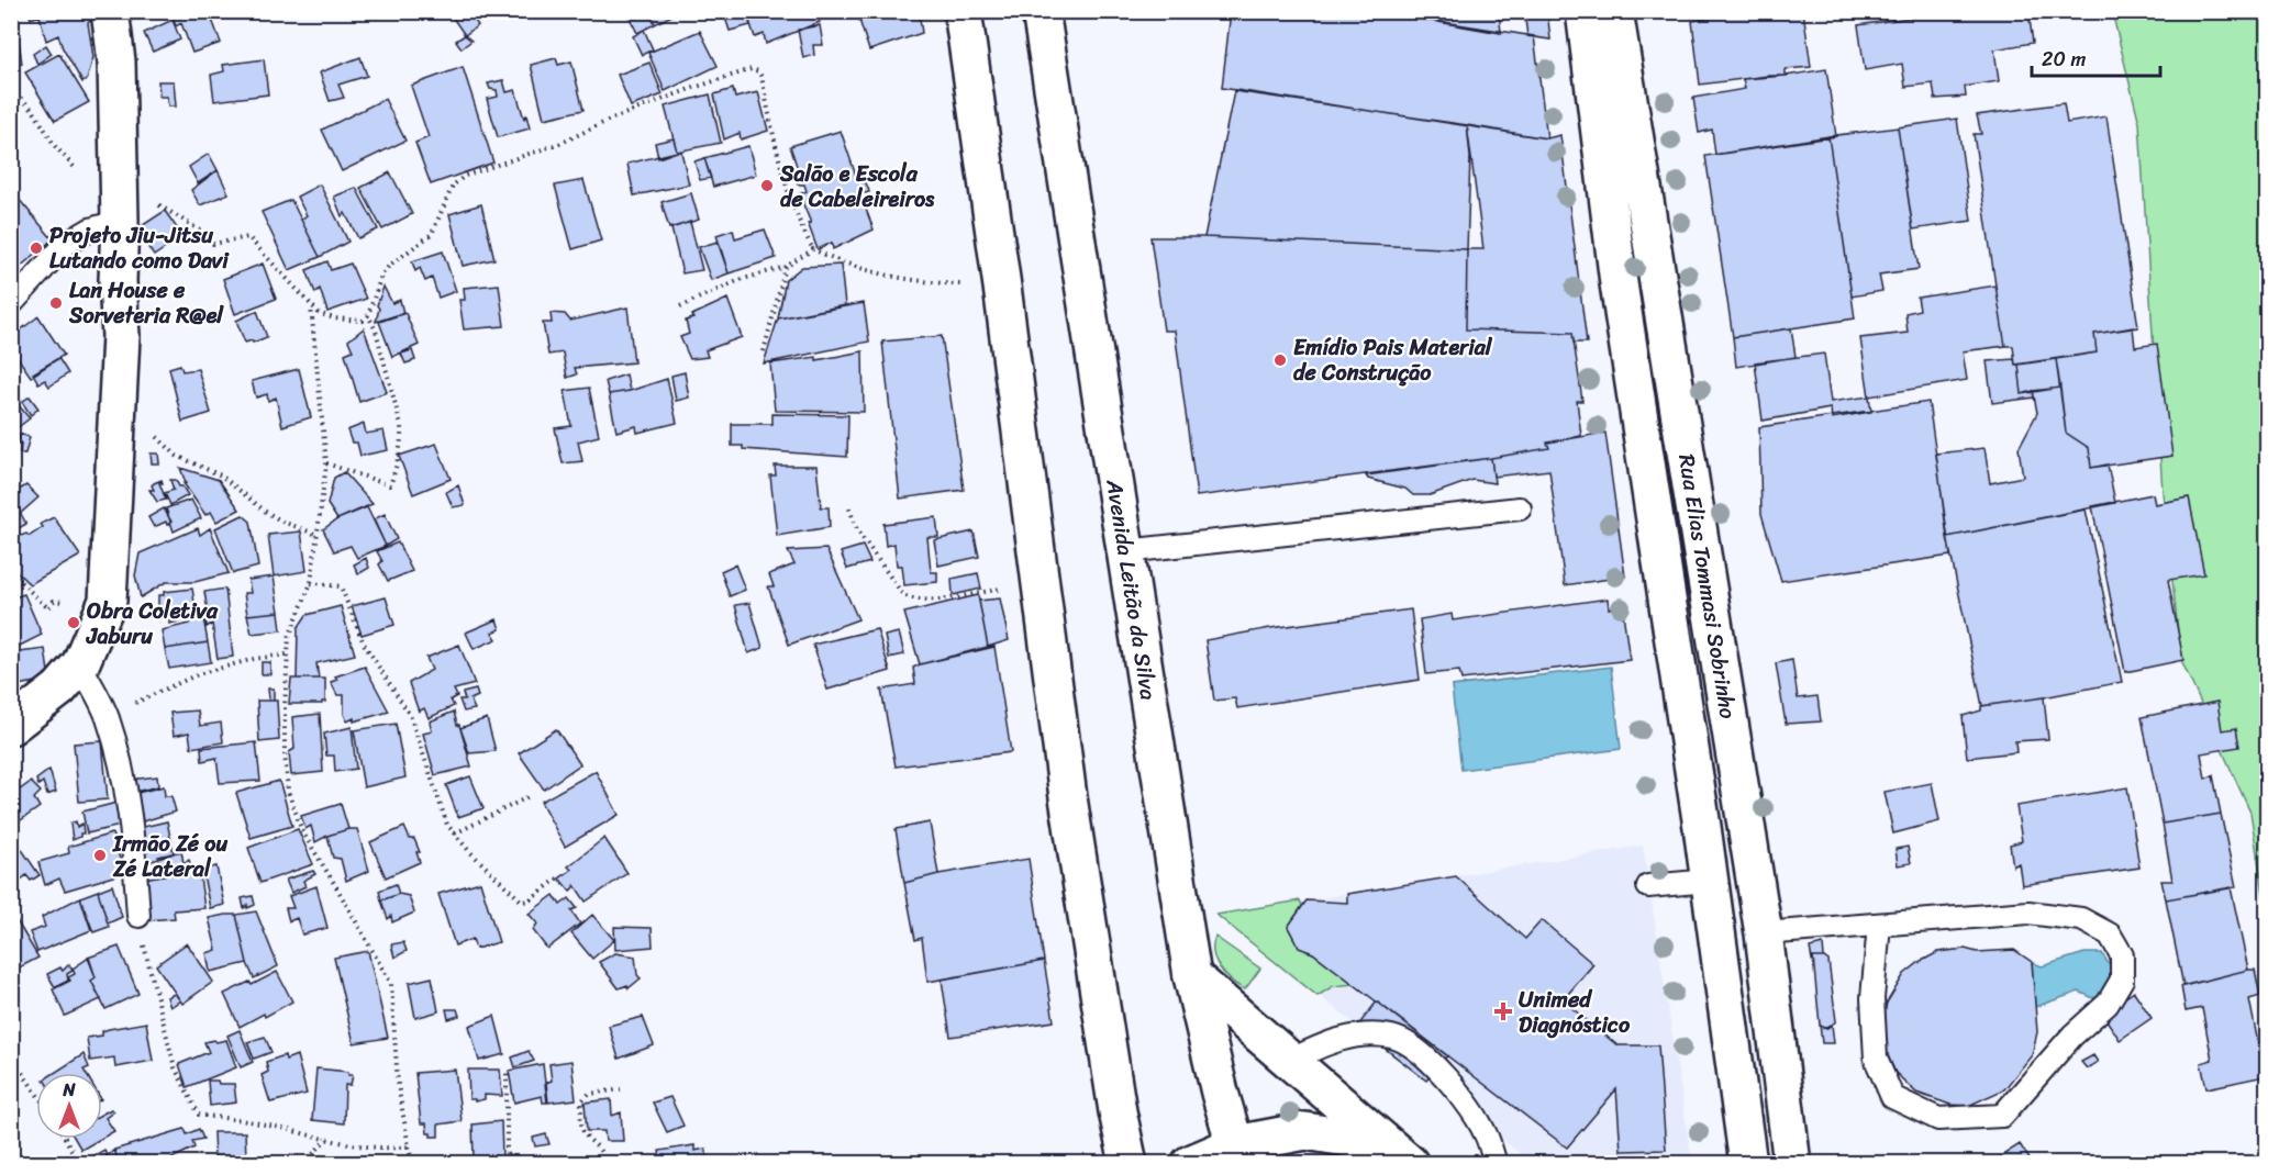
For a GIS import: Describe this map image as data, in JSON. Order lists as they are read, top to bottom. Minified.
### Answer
{"streets":{"street":["Rua Elias Tommasi Sobrinho","Avenida Leitão da Silva"]},"places":{"other":["Salão e Escola de Cabeleireiros","Projeto Jiu-Jitsu Lutando como Davi","Lan House e Sorveteria R@el","Emídio Pais Material de Construção","Obra Coletiva Jaburu","Irmão Zé ou Zé Lateral"],"health":["Unimed Diagnóstico"]},"scale_bar":"20 m","north":"top"}
